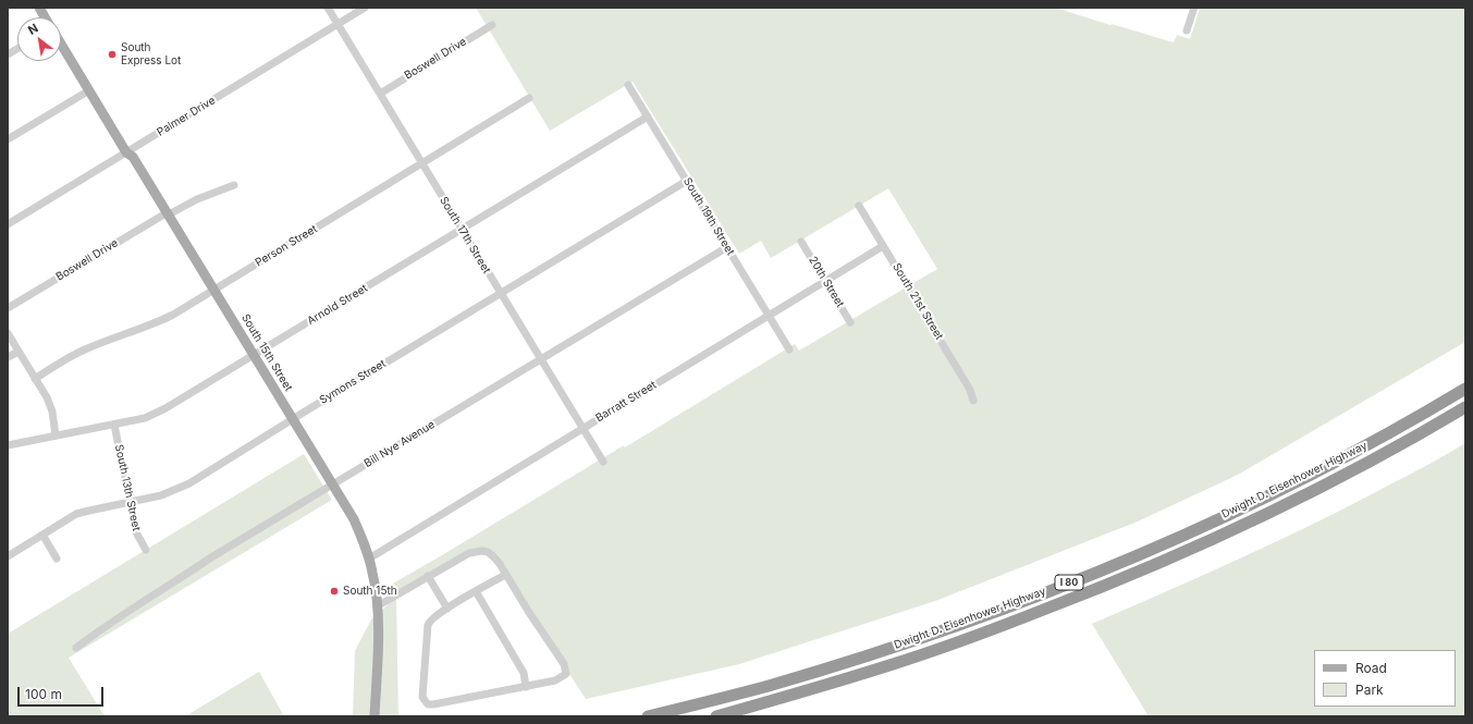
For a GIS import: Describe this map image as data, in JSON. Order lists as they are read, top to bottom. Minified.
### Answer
{"streets":{"highway":["Dwight D. Eisenhower Highway","I 80"],"main road":["South 15th Street"],"street":["Boswell Drive","Palmer Drive","South 19th Street","South 17th Street","Person Street","20th Street","South 21st Street","Arnold Street","Symons Street","Barratt Street","Bill Nye Avenue","South 13th Street"]},"crossings":[["Boswell Drive","South 17th Street"],["Boswell Drive","South 15th Street"],["Palmer Drive","South 17th Street"],["Palmer Drive","South 15th Street"],["South 19th Street","Arnold Street"],["South 19th Street","Symons Street"],["South 19th Street","Barratt Street"],["South 19th Street","Bill Nye Avenue"],["South 17th Street","Person Street"],["South 17th Street","Arnold Street"],["South 17th Street","Symons Street"],["South 17th Street","Barratt Street"],["South 17th Street","Bill Nye Avenue"],["Person Street","South 15th Street"],["20th Street","Barratt Street"],["South 21st Street","Barratt Street"],["Arnold Street","South 15th Street"],["Arnold Street","South 13th Street"],["South 15th Street","Symons Street"],["South 15th Street","Barratt Street"],["South 15th Street","Bill Nye Avenue"],["Symons Street","South 13th Street"]],"places":["South Express Lot","South 15th"],"legend":["Road","Park"],"scale_bar":"100 m","north":"top left"}
